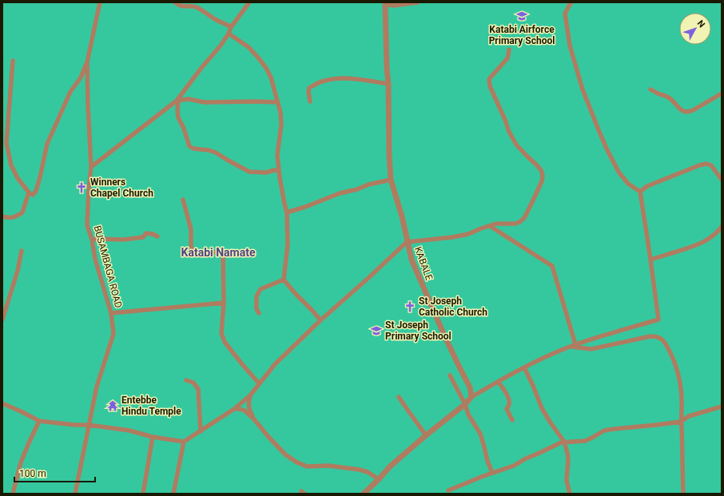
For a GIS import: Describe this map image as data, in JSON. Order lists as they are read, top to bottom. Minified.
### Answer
{"streets":{"street":["KABALE","BUSAMBAGA ROAD"]},"districts":["Katabi Namate"],"places":{"school or university":["Katabi Airforce Primary School","St Joseph Primary School"],"church":["Winners Chapel Church","St Joseph Catholic Church"],"temple":["Entebbe Hindu Temple"]},"scale_bar":"100 m","north":"top right"}
